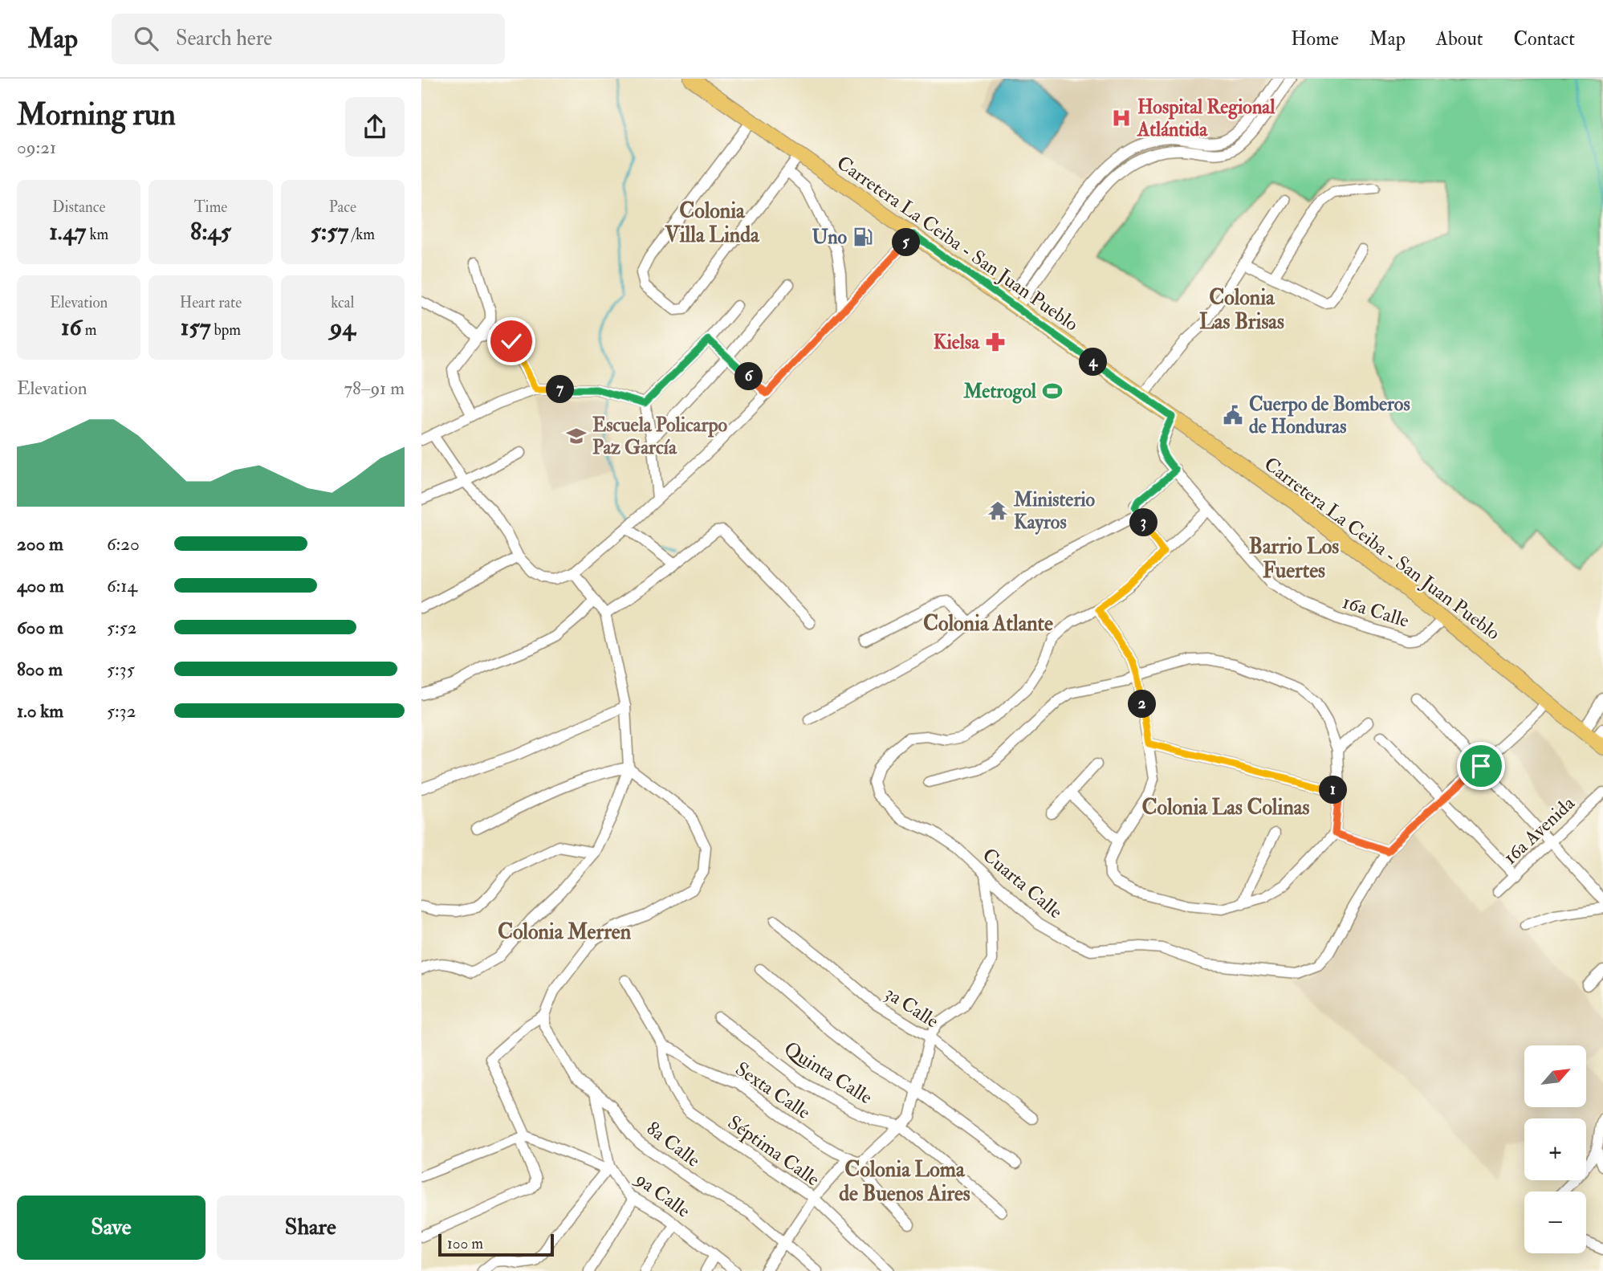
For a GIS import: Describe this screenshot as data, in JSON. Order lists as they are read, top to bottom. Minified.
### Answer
{"streets":{"main road":["Carretera La Ceiba - San Juan Pueblo"],"street":["16a Calle","16a Avenida","Cuarta Calle","3a Calle","Quinta Calle","Sexta Calle","8a Calle","Séptima Calle","9a Calle"]},"crossings":[["Carretera La Ceiba - San Juan Pueblo","16a Calle"],["Sexta Calle","Séptima Calle"],["8a Calle","9a Calle"]],"districts":["Colonia Villa Linda","Colonia Las Brisas","Barrio Los Fuertes","Colonia Atlante","Colonia Las Colinas","Colonia Merren","Colonia Loma de Buenos Aires"],"places":{"hospital":["Hospital Regional Atlántida"],"fuel station":["Uno"],"pharmacy":["Kielsa"],"sports":["Metrogol"],"public building":["Cuerpo de Bomberos de Honduras"],"school or university":["Escuela Policarpo Paz García"],"temple":["Ministerio Kayros"]},"scale_bar":"100 m","north":"top right","page":{"header":"Map","search":"Search here","nav":["Home","Map","About","Contact"],"heading":["Morning run","09:21"],"stats":[["Distance","1.47 km"],["Time","8:45"],["Pace","5:57 /km"],["Elevation","16 m"],["Heart rate","157 bpm"],["kcal","94"]],"pins":["5","4","6","7","3","2","1"],"chart":["Elevation","78–91 m"],"list":[{"name":"200 m","note":"6:20"},{"name":"400 m","note":"6:14"},{"name":"600 m","note":"5:52"},{"name":"800 m","note":"5:35"},{"name":"1.0 km","note":"5:32"}],"map_buttons":["+","−"],"buttons":["Save","Share"],"scale":"100 m"}}
